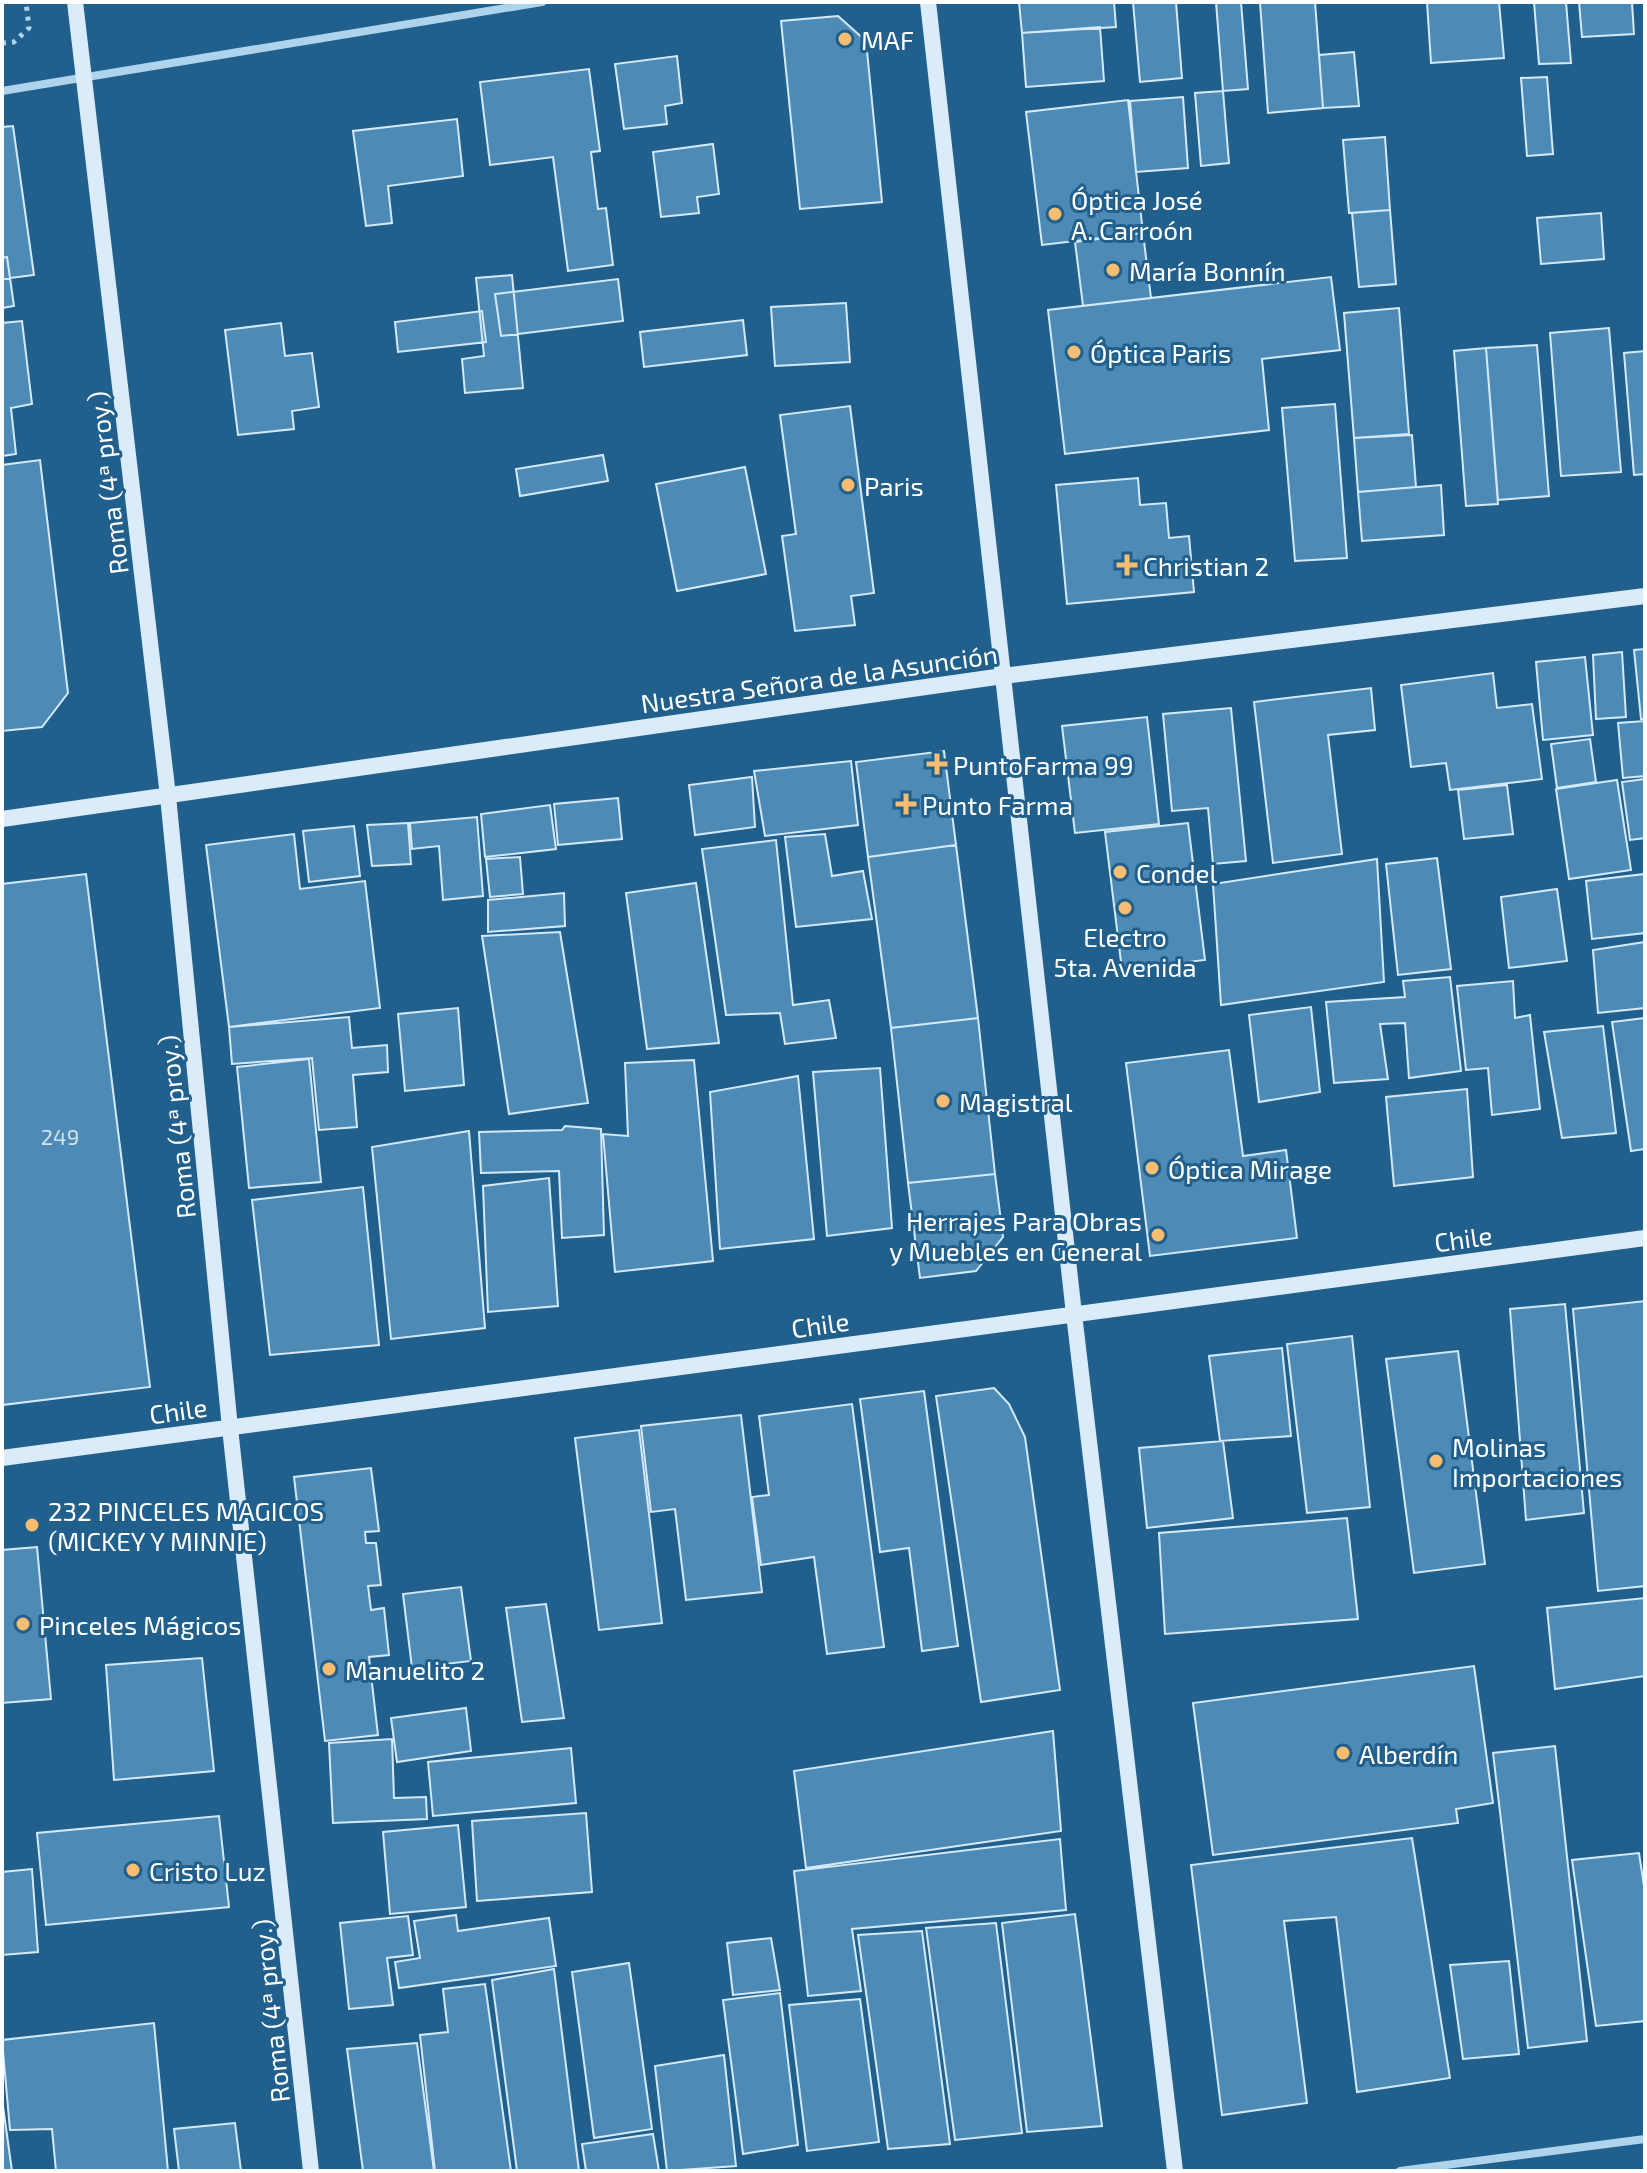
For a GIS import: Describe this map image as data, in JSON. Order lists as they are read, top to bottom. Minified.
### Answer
{"streets":{"street":["Roma (4ª proy.)","Nuestra Señora de la Asunción","Chile"]},"crossings":[["Roma (4ª proy.)","Nuestra Señora de la Asunción"],["Roma (4ª proy.)","Chile"]],"places":{"other":["MAF","Óptica José A. Carroón","María Bonnín","Óptica Paris","Paris","Condel","Electro 5ta. Avenida","Magistral","Óptica Mirage","Herrajes Para Obras y Muebles en General","Molinas Importaciones","232 PINCELES MAGICOS (MICKEY Y MINNIE)","Pinceles Mágicos","Manuelito 2","Alberdín","Cristo Luz"],"health":["Christian 2","PuntoFarma 99","Punto Farma"]},"house_numbers":["249"]}
